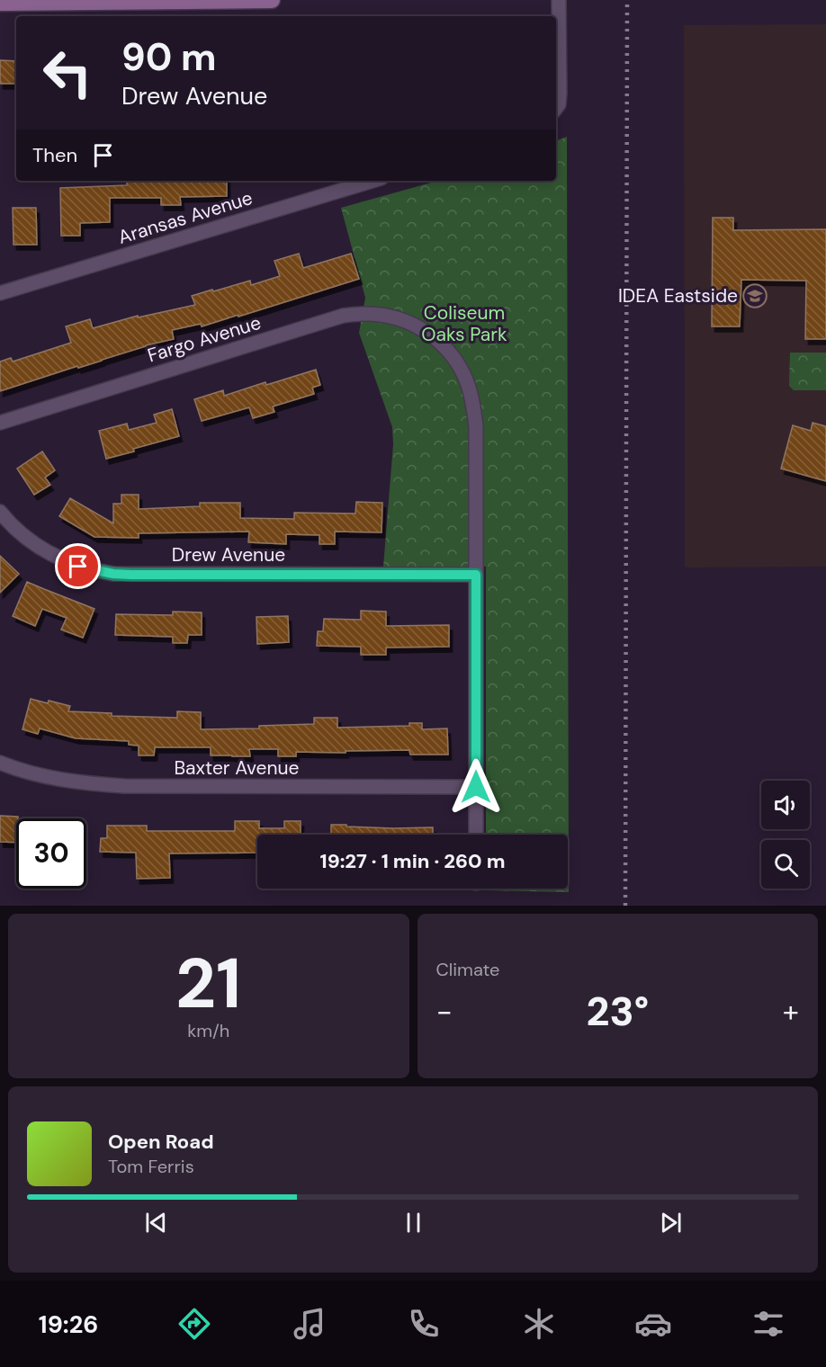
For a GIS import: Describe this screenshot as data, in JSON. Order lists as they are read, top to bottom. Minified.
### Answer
{"streets":{"street":["Aransas Avenue","Fargo Avenue","Drew Avenue","Baxter Avenue"]},"crossings":[["Fargo Avenue","Drew Avenue"],["Fargo Avenue","Baxter Avenue"]],"parks":["Coliseum Oaks Park"],"places":{"school or university":["IDEA Eastside"]},"page":{"turn":["90 m","Drew Avenue"],"then":"Then","limit":"30","trip":"19:27 · 1 min · 260 m","tile":[["21","km/h"],"Climate"],"heat":["−","23°","+"],"song":["Open Road","Tom Ferris"],"tabs":"19:26"}}
